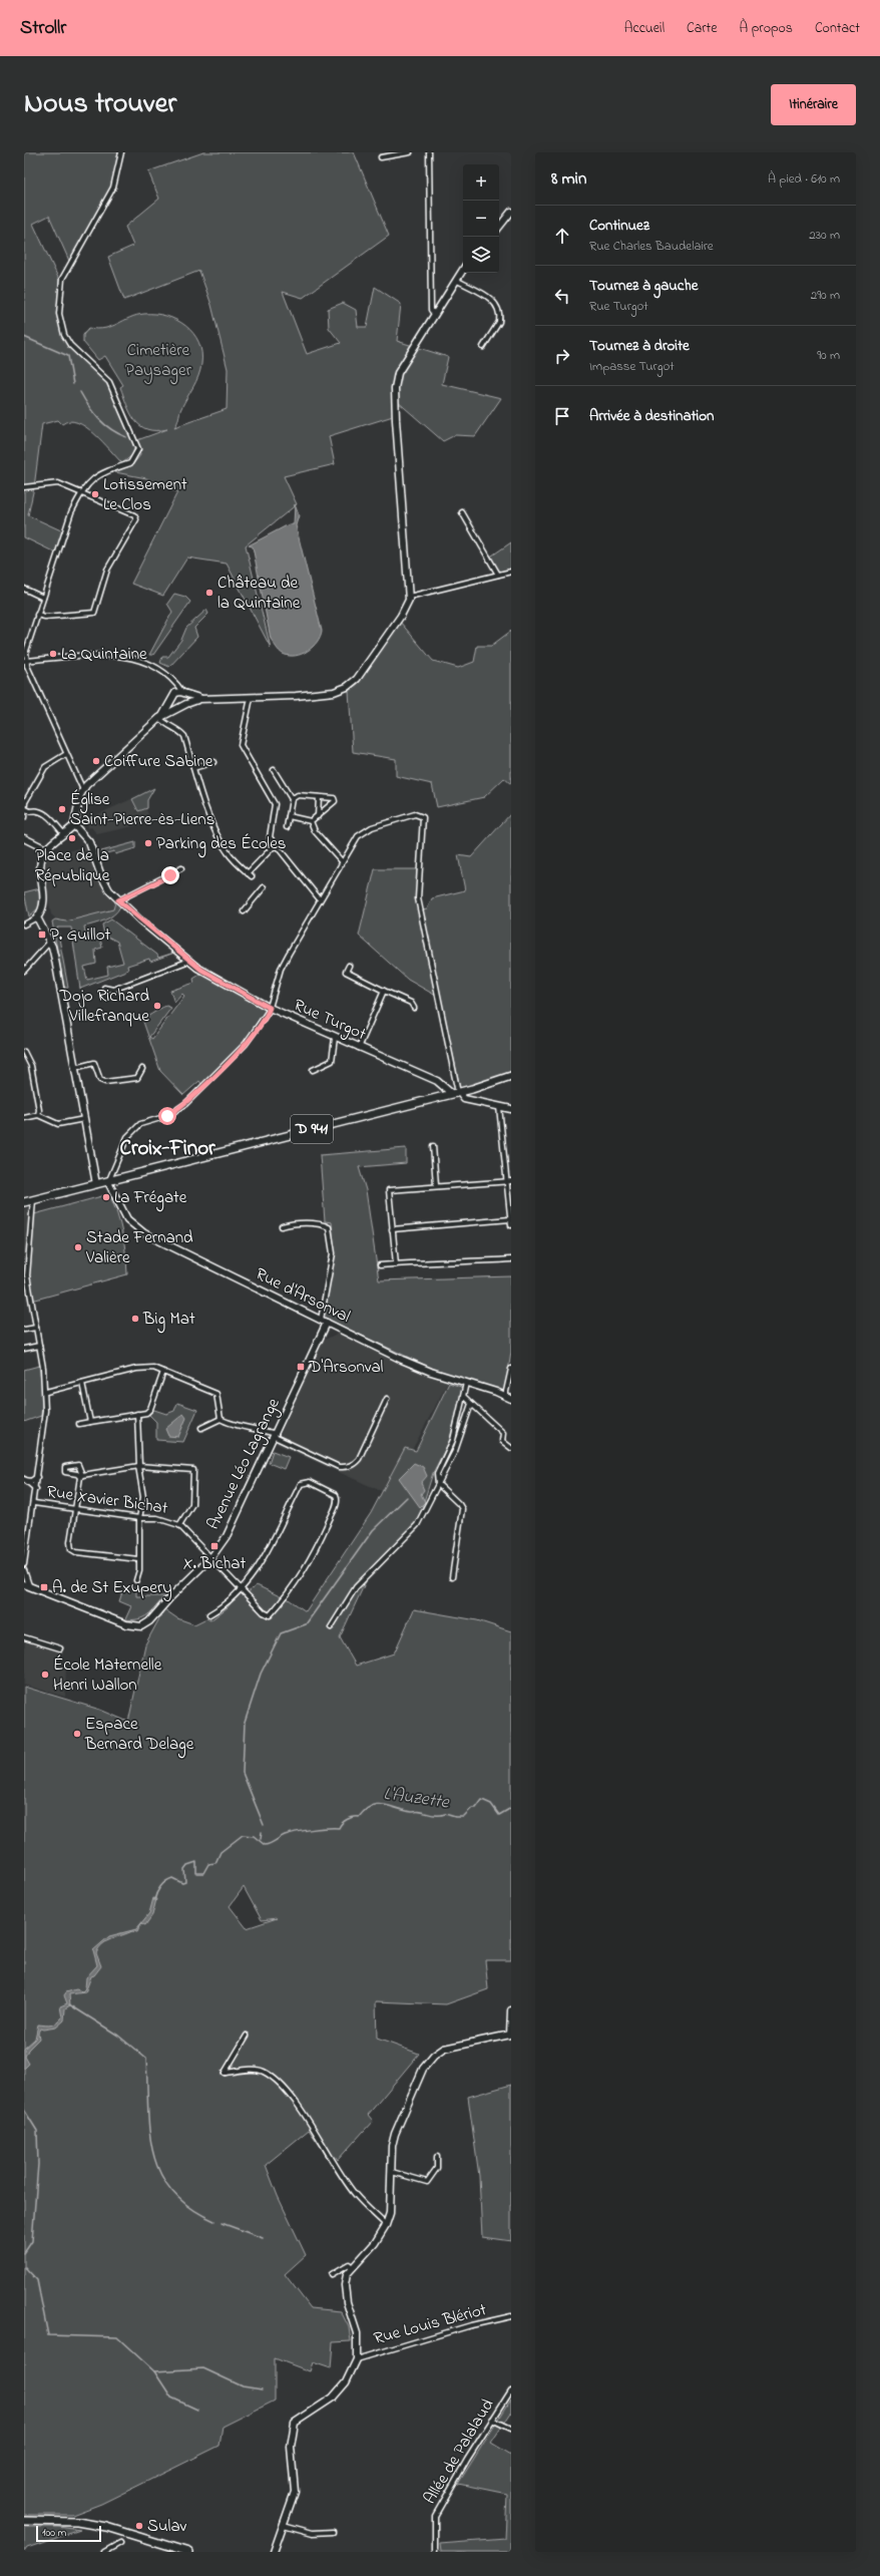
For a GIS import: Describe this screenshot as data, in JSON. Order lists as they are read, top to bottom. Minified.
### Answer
{"streets":{"main road":["D 941"],"street":["Rue Turgot","Rue d'Arsonval","Avenue Léo Lagrange","Rue Xavier Bichat","Rue Louis Blériot","Allée de Palalaud"]},"crossings":[["Rue Turgot","D 941"],["D 941","Rue d'Arsonval"],["Rue d'Arsonval","Avenue Léo Lagrange"],["Avenue Léo Lagrange","Rue Xavier Bichat"]],"districts":["Croix-Finor"],"water":["L'Auzette"],"parks":["Cimetière Paysager"],"places":{"other":["Lotissement Le Clos","Château de la Quintaine","La Quintaine","Coiffure Sabine","Église Saint-Pierre-ès-Liens","Place de la République","Parking des Écoles","Dojo Richard Villefranque","La Frégate","Stade Fernand Valière","Big Mat","École Maternelle Henri Wallon","Espace Bernard Delage","Sulav"],"transit":["P. Guillot","D'Arsonval","X. Bichat","A. de St Exupery"]},"scale_bar":"100 m","page":{"header":"Strollr","nav":["Accueil","Carte","À propos","Contact"],"title":"Nous trouver","buttons":"Itinéraire","heading":["8 min","À pied · 610 m"],"map_buttons":["+","−"],"list":[["Continuez","Rue Charles Baudelaire","230 m"],["Tournez à gauche","Rue Turgot","290 m"],["Tournez à droite","Impasse Turgot","90 m"],"Arrivée à destination"],"scale":"100 m"}}
